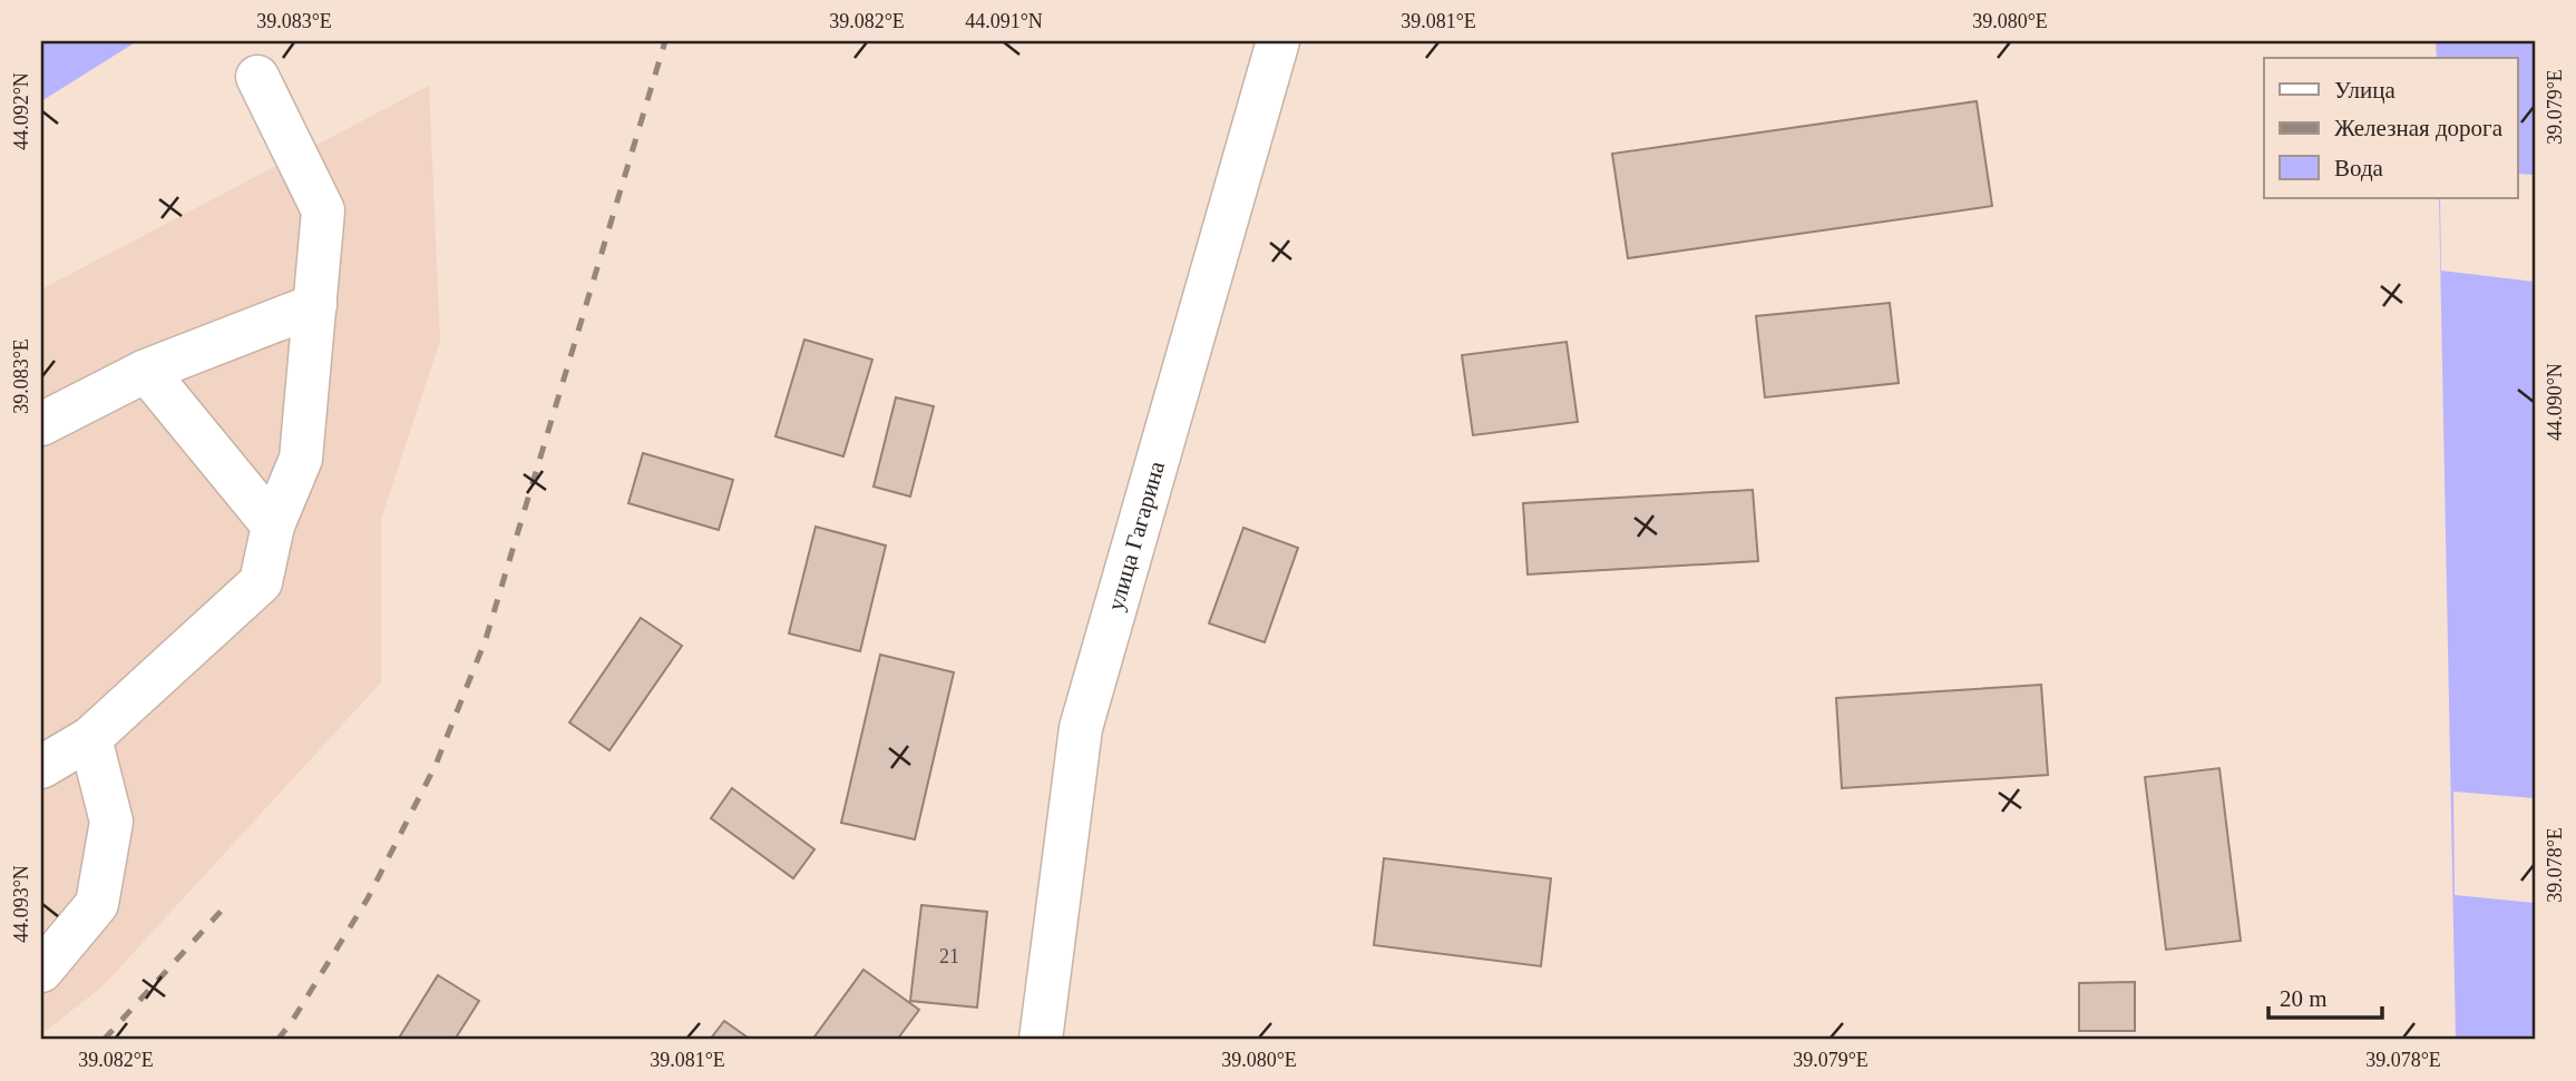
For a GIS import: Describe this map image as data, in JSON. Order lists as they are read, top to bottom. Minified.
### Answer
{"streets":{"street":["улица Гагарина"]},"house_numbers":["21"],"legend":["Улица","Железная дорога","Вода"],"scale_bar":"20 m","coordinates":["39.083°E","39.082°E","44.091°N","39.081°E","39.080°E","39.079°E","44.092°N","44.090°N","39.078°E","44.093°N"]}
